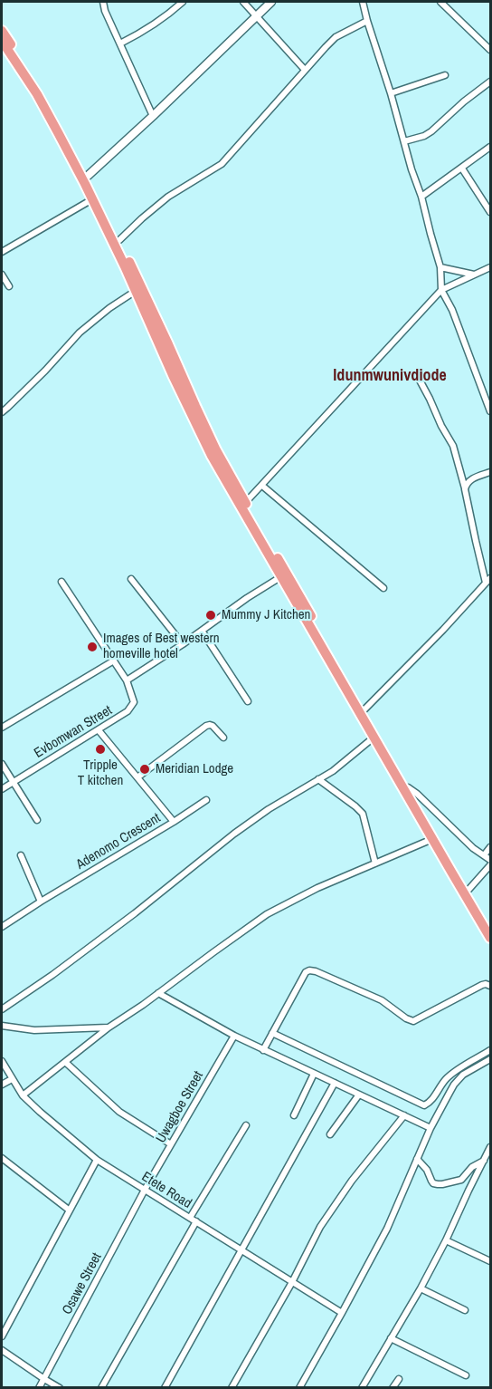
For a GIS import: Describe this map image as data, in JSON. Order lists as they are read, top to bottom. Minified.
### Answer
{"streets":{"street":["Evbomwan Street","Adenomo Crescent","Uwagboe Street","Etete Road","Osawe Street"]},"crossings":[["Evbomwan Street","Adenomo Crescent"],["Uwagboe Street","Etete Road"],["Uwagboe Street","Osawe Street"],["Etete Road","Osawe Street"]],"districts":["Idunmwunivdiode"],"places":["Mummy J Kitchen","Images of Best western homeville hotel","Tripple T kitchen","Meridian Lodge"]}
